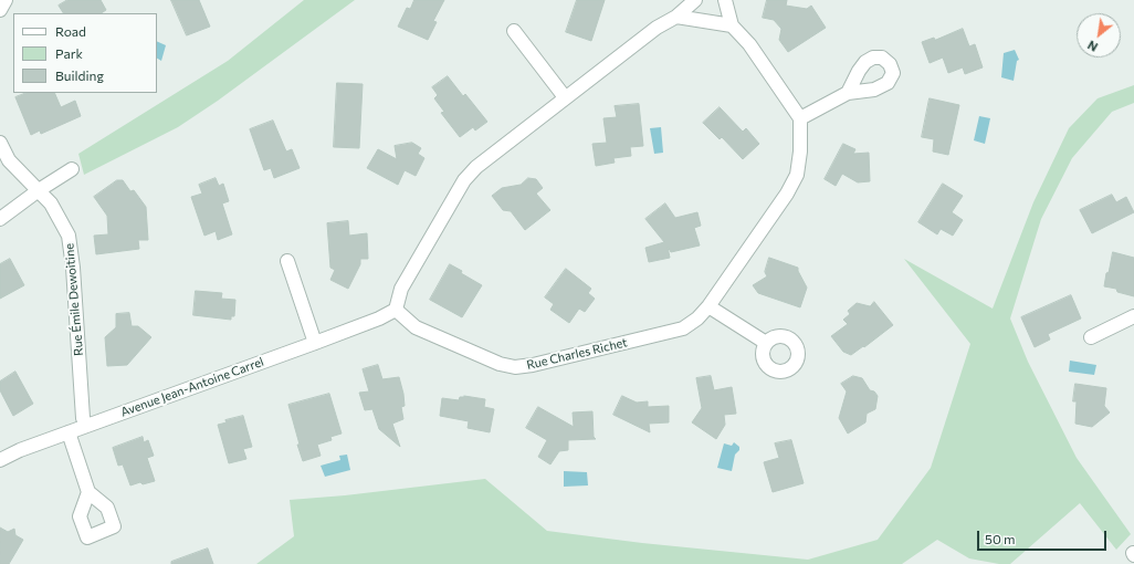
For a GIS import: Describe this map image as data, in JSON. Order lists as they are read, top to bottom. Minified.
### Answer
{"streets":{"street":["Rue Émile Dewoitine","Rue Charles Richet","Avenue Jean-Antoine Carrel"]},"crossings":[["Rue Émile Dewoitine","Avenue Jean-Antoine Carrel"],["Rue Charles Richet","Avenue Jean-Antoine Carrel"]],"legend":["Road","Park","Building"],"scale_bar":"50 m","north":"bottom left"}
